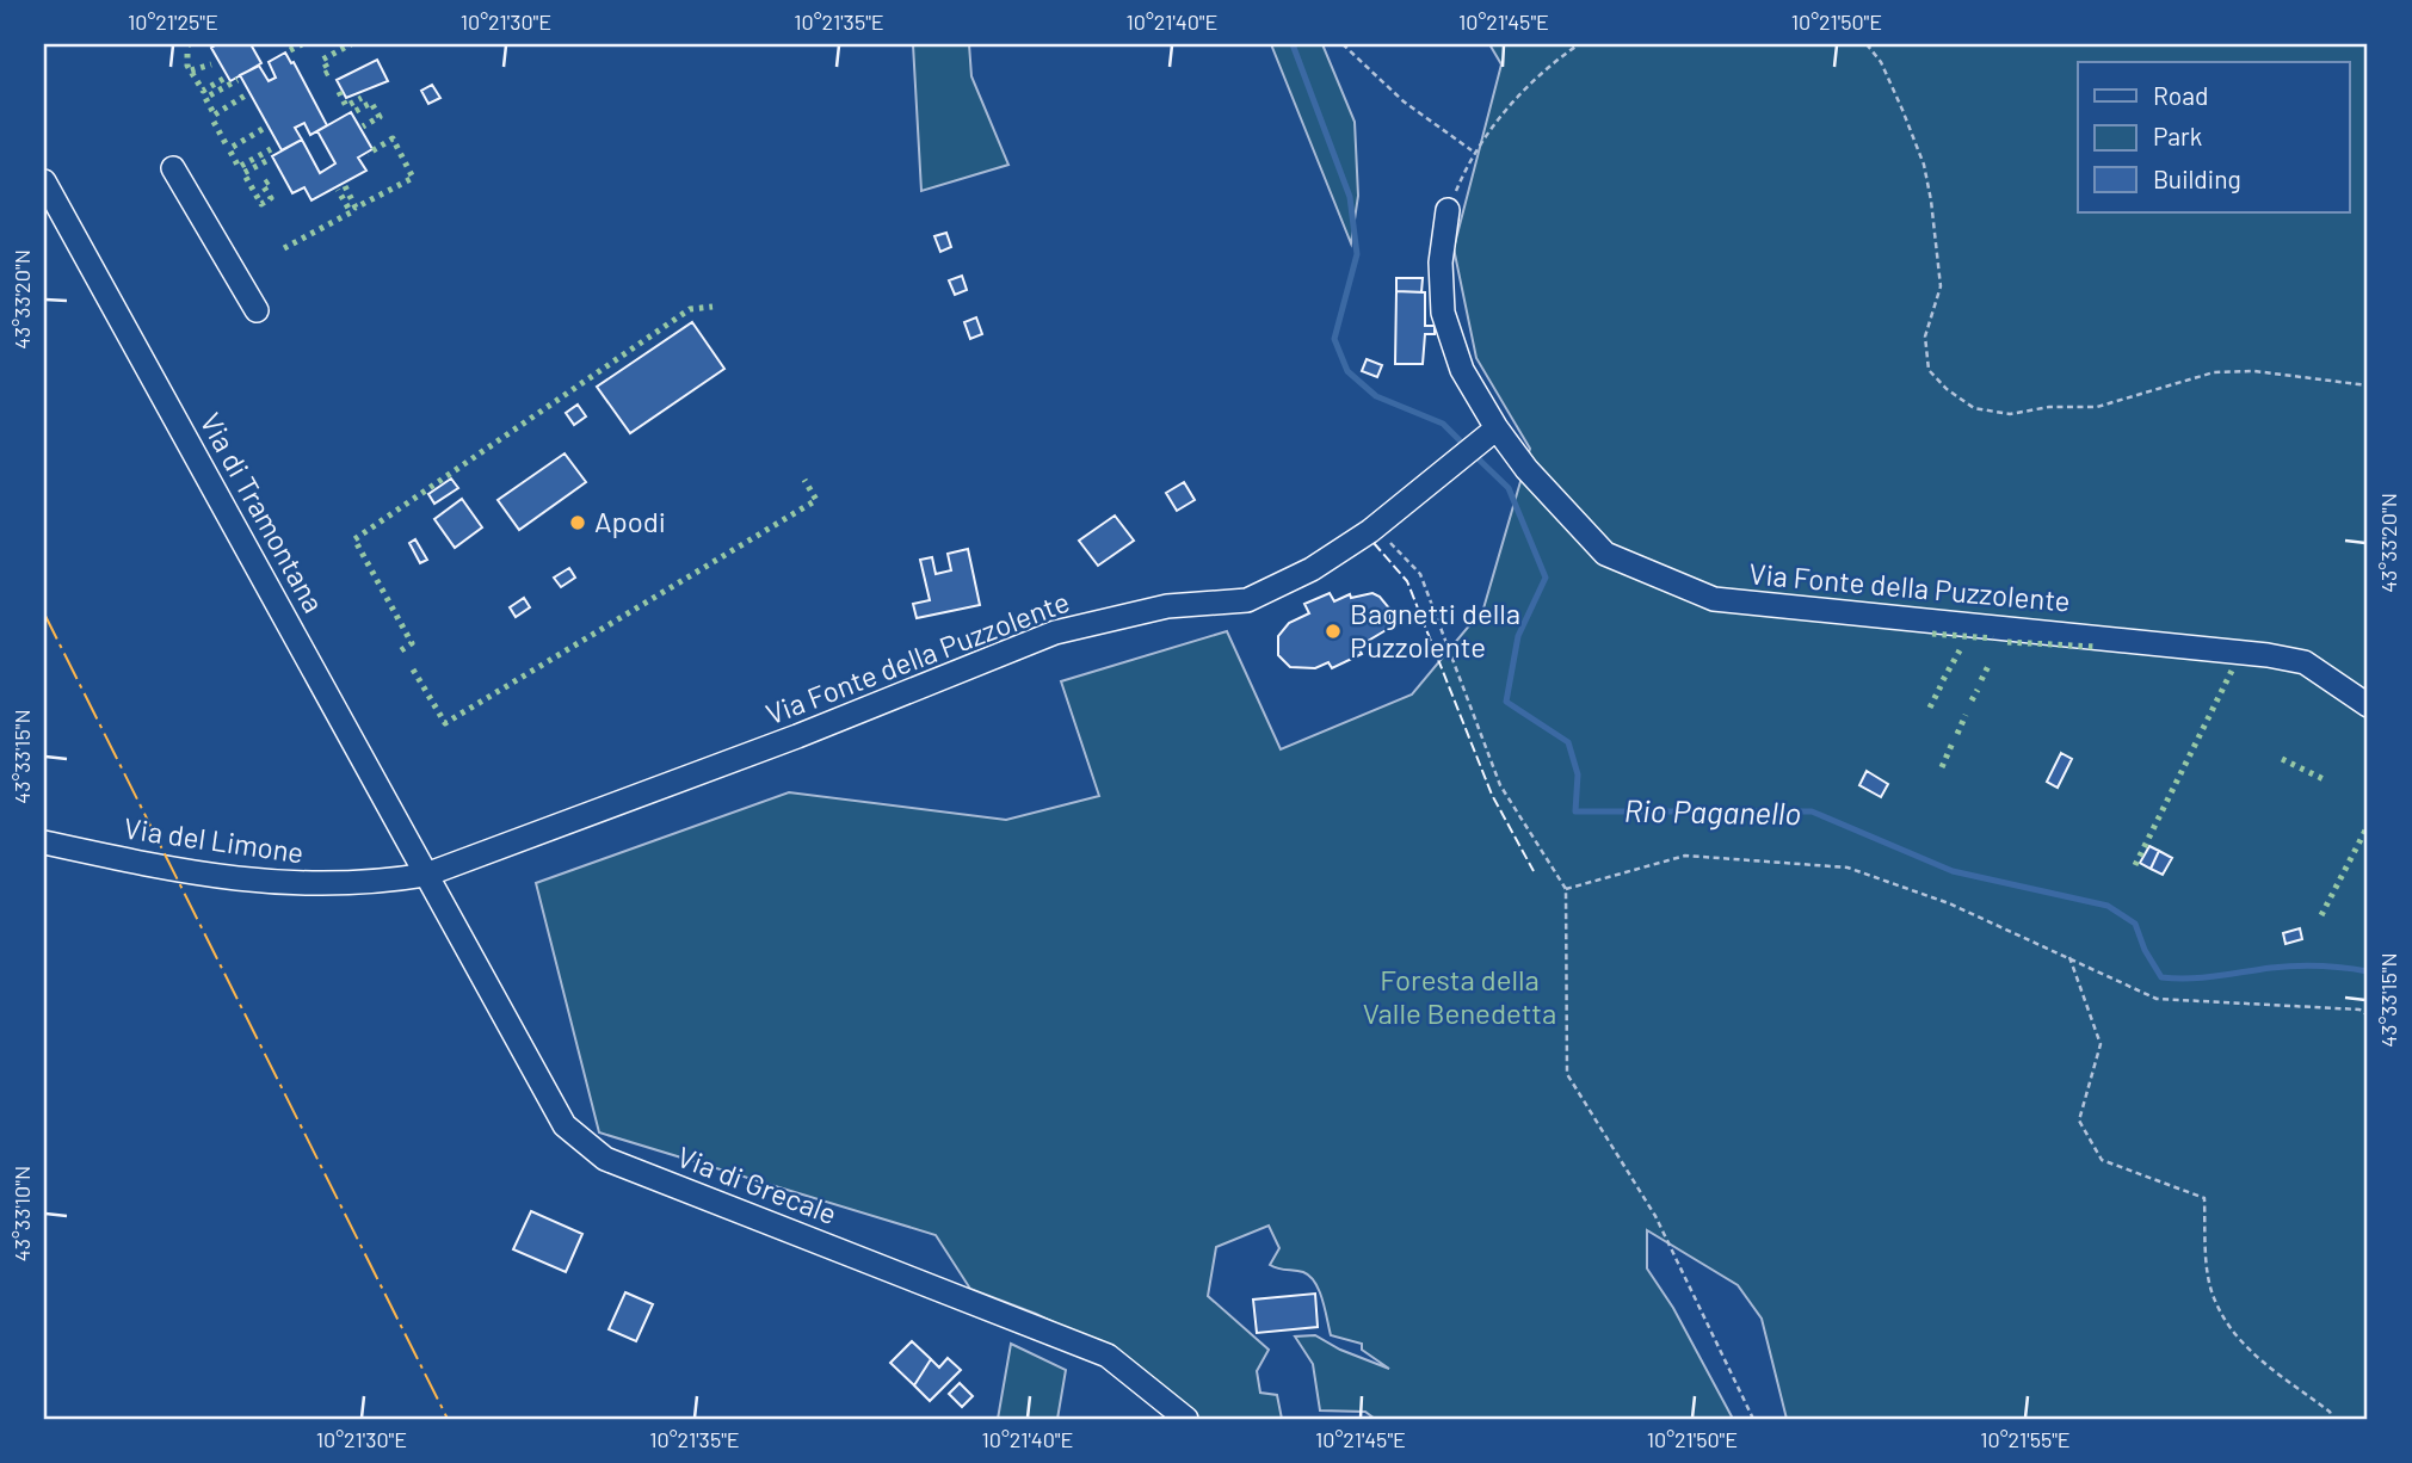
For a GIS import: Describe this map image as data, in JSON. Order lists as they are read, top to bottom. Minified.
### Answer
{"streets":{"street":["Via di Tramontana","Via Fonte della Puzzolente","Via del Limone","Via di Grecale"]},"crossings":[["Via di Tramontana","Via Fonte della Puzzolente"],["Via di Tramontana","Via del Limone"],["Via di Tramontana","Via di Grecale"],["Via Fonte della Puzzolente","Via del Limone"],["Via Fonte della Puzzolente","Via di Grecale"],["Via del Limone","Via di Grecale"]],"water":["Rio Paganello"],"parks":["Foresta della Valle Benedetta"],"places":["Apodi","Bagnetti della Puzzolente"],"legend":["Road","Park","Building"],"coordinates":["10°21'25\"E","10°21'30\"E","10°21'35\"E","10°21'40\"E","10°21'45\"E","10°21'50\"E","43°33'20\"N","43°33'15\"N","43°33'10\"N","10°21'55\"E"]}
